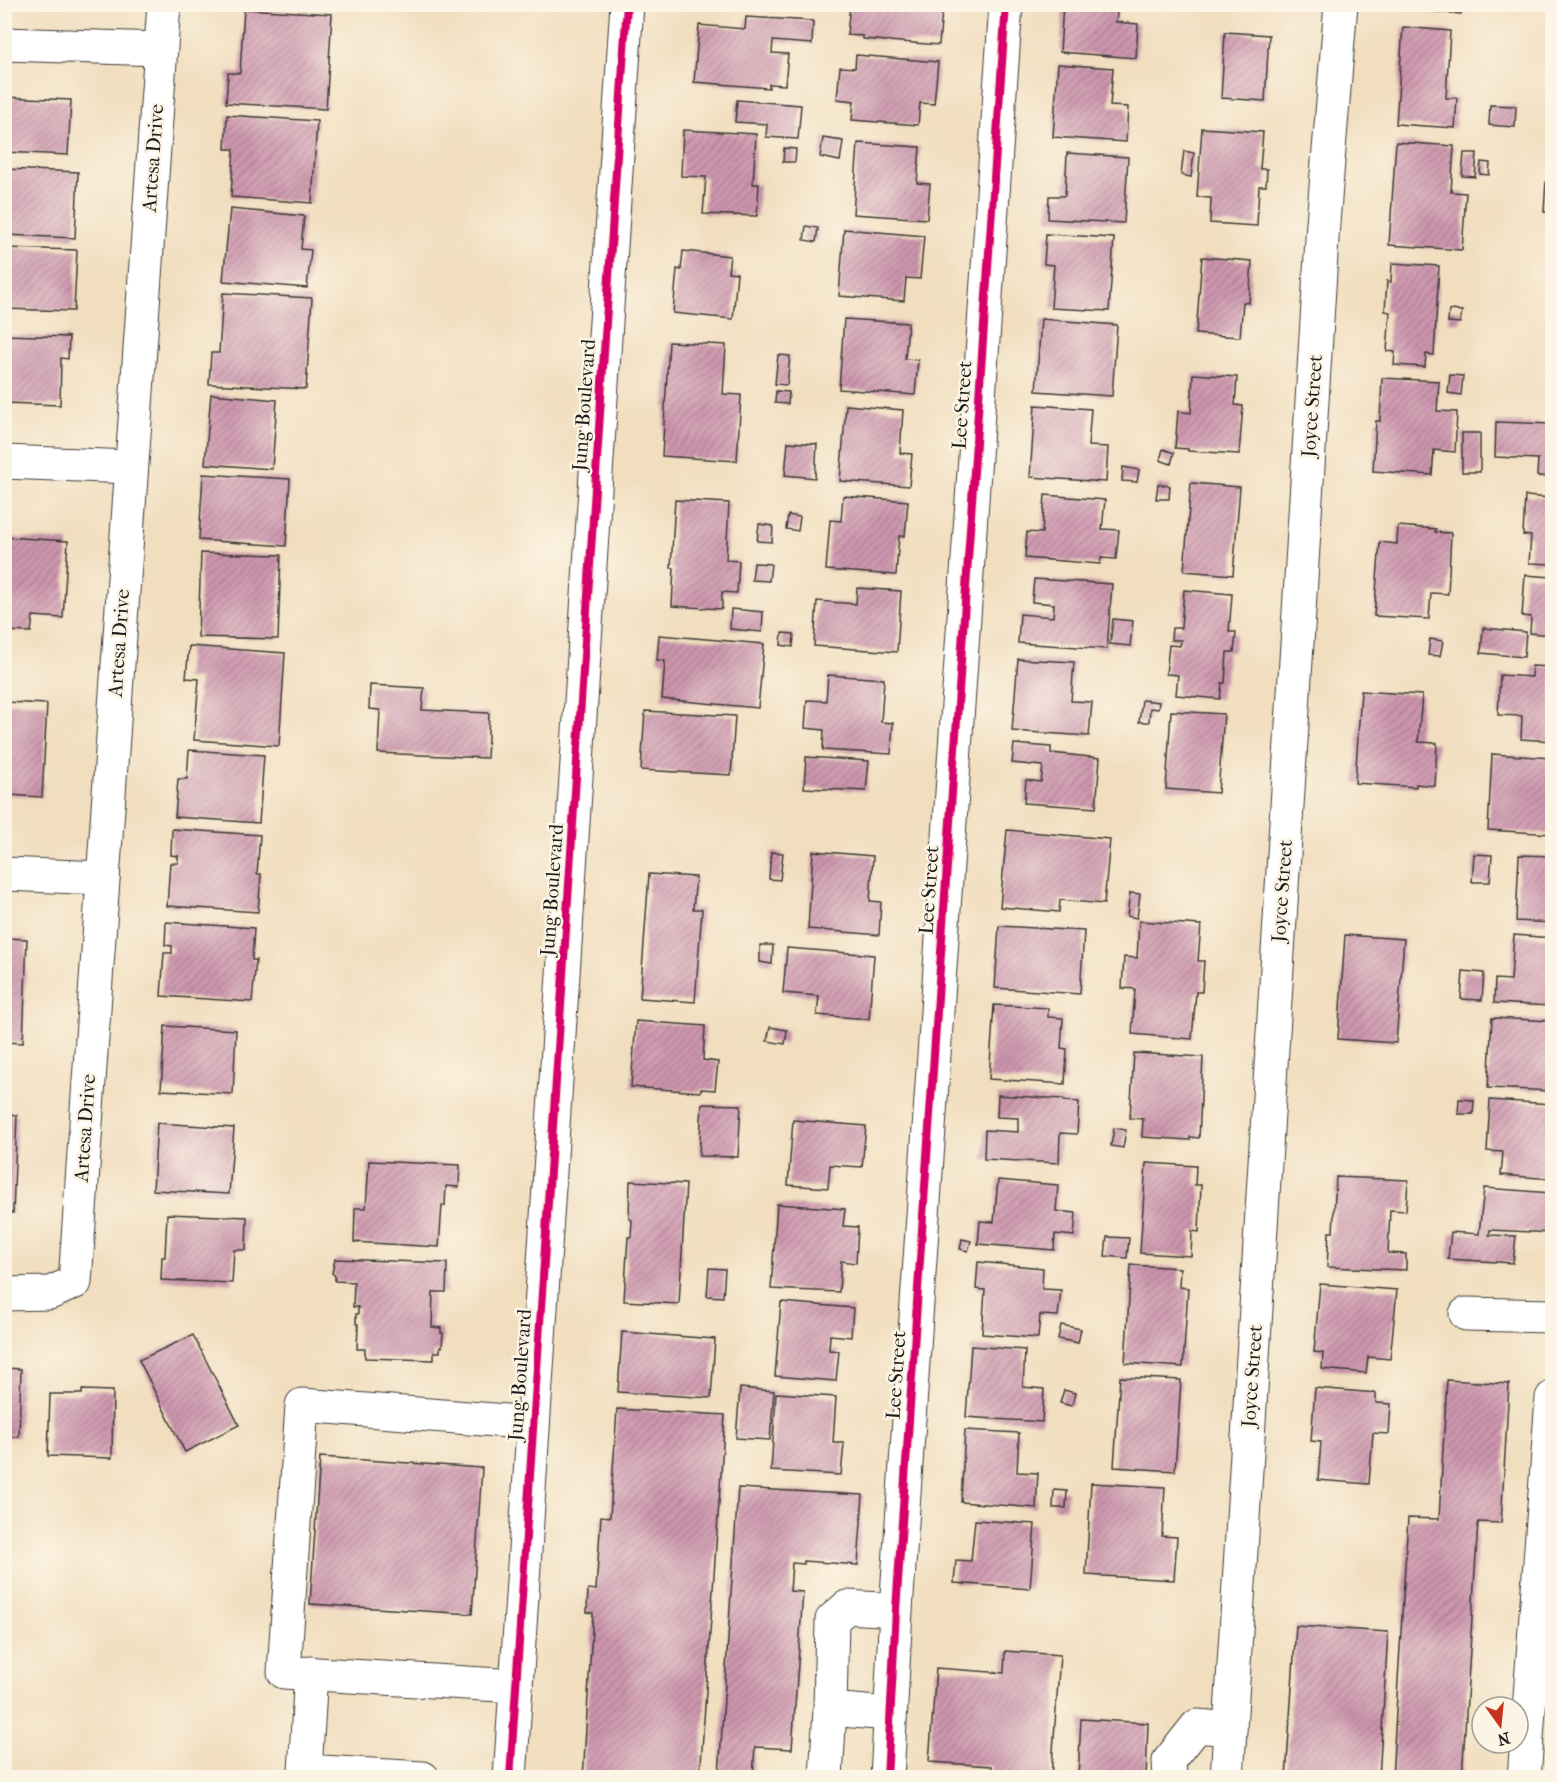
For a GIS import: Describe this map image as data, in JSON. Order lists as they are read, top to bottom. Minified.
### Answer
{"streets":{"street":["Artesa Drive","Jung Boulevard","Lee Street","Joyce Street"]},"north":"bottom"}
